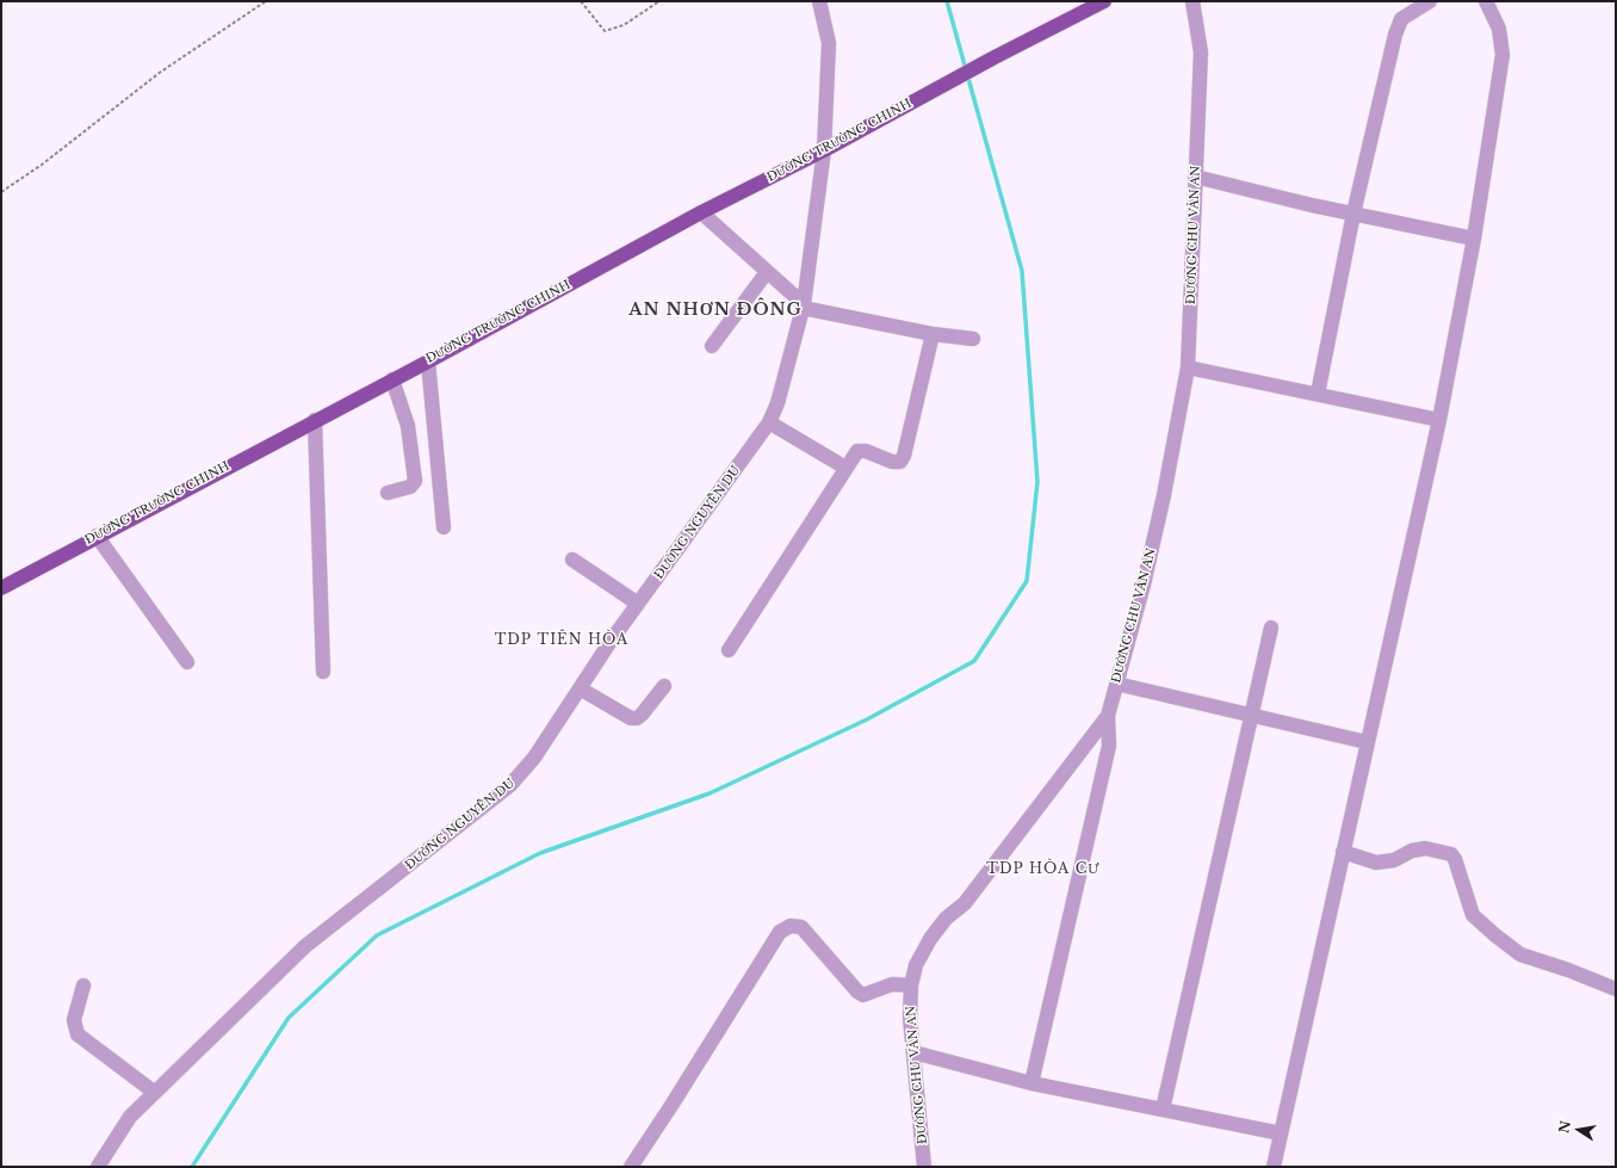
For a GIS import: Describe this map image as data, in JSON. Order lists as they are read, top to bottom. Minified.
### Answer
{"streets":{"main road":["ĐƯỜNG TRƯỜNG CHINH"],"street":["ĐƯỜNG CHU VĂN AN","ĐƯỜNG NGUYỄN DU"]},"crossings":[["ĐƯỜNG TRƯỜNG CHINH","ĐƯỜNG NGUYỄN DU"]],"districts":["AN NHƠN ĐÔNG","TDP TIÊN HÒA","TDP HÒA CƯ"],"north":"left"}
